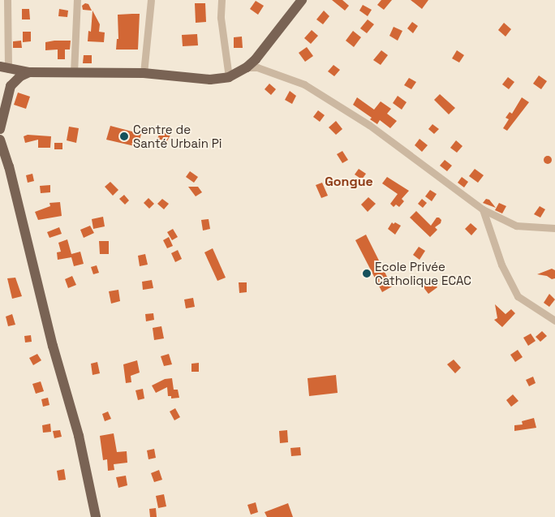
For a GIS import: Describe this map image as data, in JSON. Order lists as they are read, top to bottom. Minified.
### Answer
{"districts":["Gongue"],"places":["Centre de Santé Urbain Pi","Ecole Privée Catholique ECAC"]}
